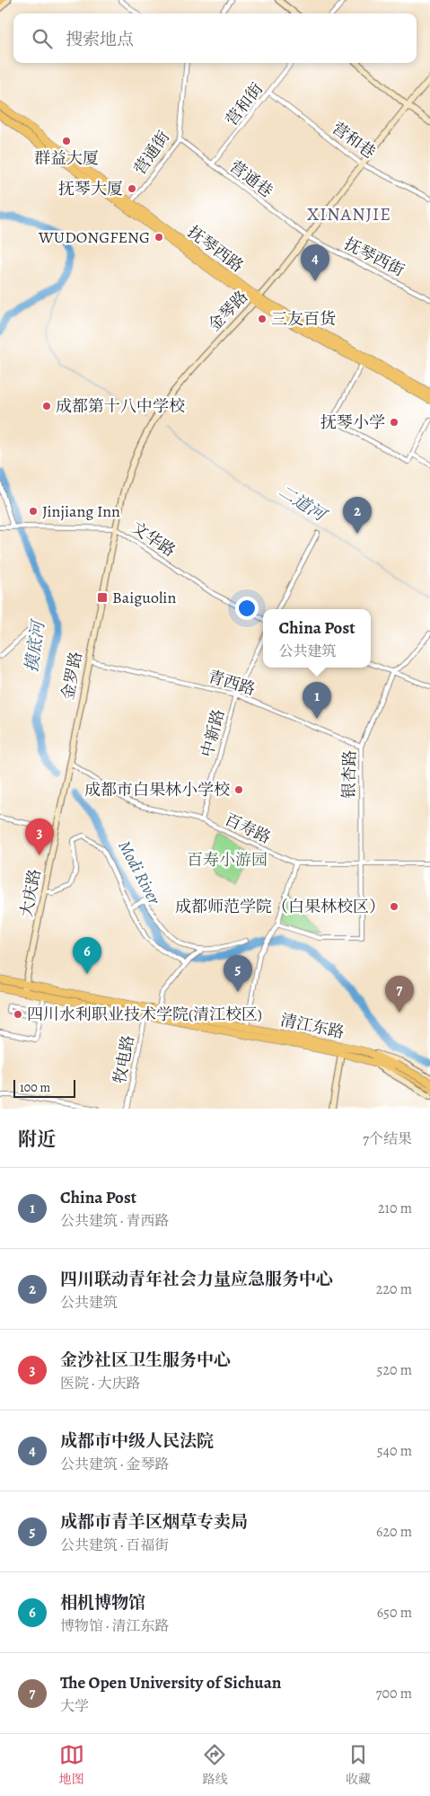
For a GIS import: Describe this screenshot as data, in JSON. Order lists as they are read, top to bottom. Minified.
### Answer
{"streets":{"main road":["抚琴西路","清江东路"],"street":["营和街","营和巷","营通街","营通巷","抚琴西街","金琴路","文华路","金罗路","青西路","中新路","银杏路","百寿路","大庆路","牧电路"]},"crossings":[["营和街","营和巷"],["营和街","营通巷"],["营和巷","金琴路"],["营通街","营通巷"],["营通街","抚琴西路"],["营通巷","抚琴西街"],["营通巷","金琴路"],["抚琴西路","金琴路"],["抚琴西街","金琴路"],["金琴路","文华路"],["金琴路","金罗路"],["文华路","金罗路"],["金罗路","青西路"],["金罗路","百寿路"],["金罗路","大庆路"],["青西路","中新路"],["青西路","银杏路"],["中新路","百寿路"],["银杏路","百寿路"],["大庆路","清江东路"],["清江东路","牧电路"]],"districts":["XINANJIE"],"water":["二道河","摸底河","Modi River"],"parks":["百寿小游园"],"places":{"other":["群益大厦","抚琴大厦","WUDONGFENG","三友百货","成都第十八中学校","抚琴小学","Jinjiang Inn","成都市白果林小学校","成都师范学院（白果林校区）","四川水利职业技术学院(清江校区)"],"transit":["Baiguolin"]},"scale_bar":"100 m","page":{"search":"搜索地点","pins":["4","2","1","3","6","5","7"],"popup":["China Post","公共建筑"],"scale":"100 m","heading":["附近","7个结果"],"list":[{"mark":"1","name":"China Post","note":"公共建筑 · 青西路","value":"210 m"},{"mark":"2","name":"四川联动青年社会力量应急服务中心","note":"公共建筑","value":"220 m"},{"mark":"3","name":"金沙社区卫生服务中心","note":"医院 · 大庆路","value":"520 m"},{"mark":"4","name":"成都市中级人民法院","note":"公共建筑 · 金琴路","value":"540 m"},{"mark":"5","name":"成都市青羊区烟草专卖局","note":"公共建筑 · 百福街","value":"620 m"},{"mark":"6","name":"相机博物馆","note":"博物馆 · 清江东路","value":"650 m"},{"mark":"7","name":"The Open University of Sichuan","note":"大学","value":"700 m"}],"nav":["地图","路线","收藏"]}}
